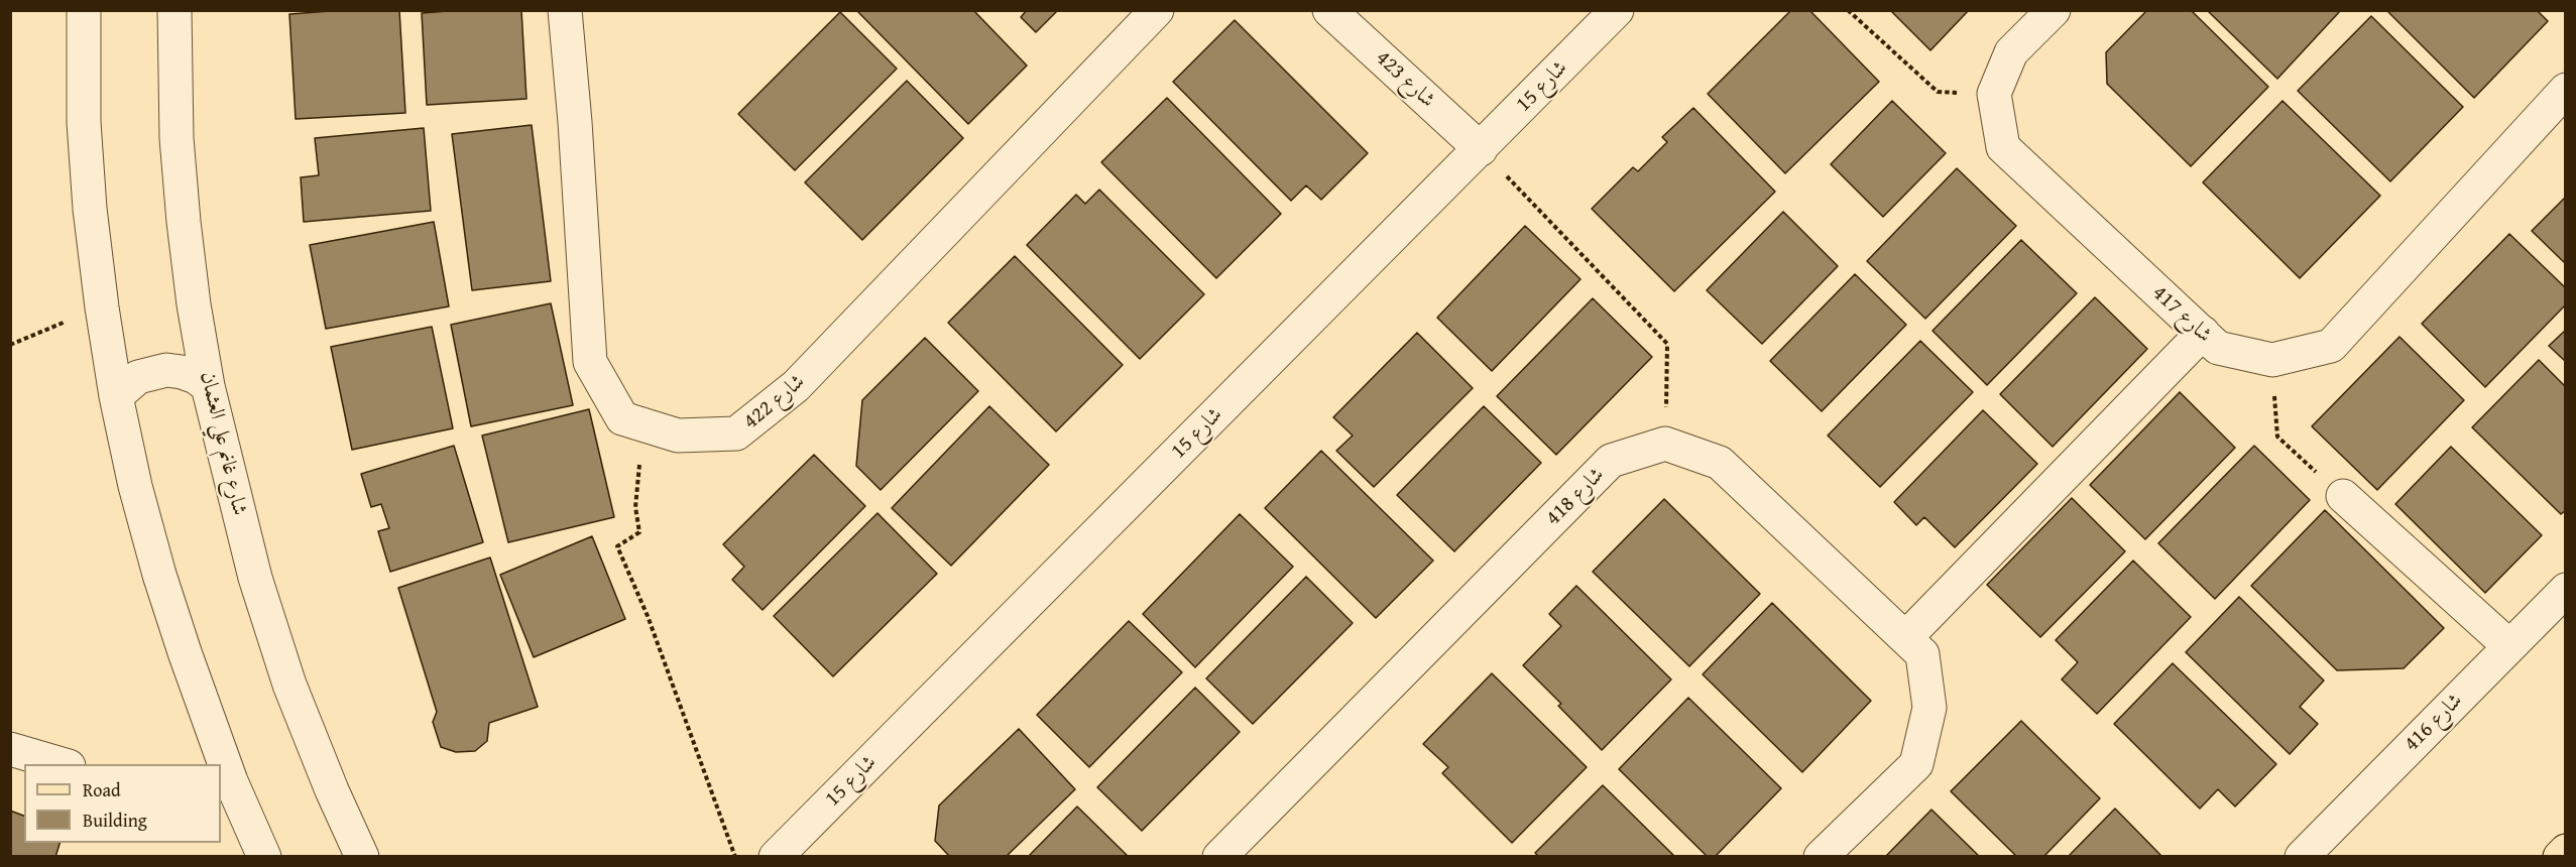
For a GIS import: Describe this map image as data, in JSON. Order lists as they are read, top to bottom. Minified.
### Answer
{"streets":{"street":["شارع 423","شارع 15","شارع 417","شارع 422","شارع غانم علي العثمان","شارع 418","شارع 416"]},"crossings":[["شارع 423","شارع 15"]],"legend":["Road","Building"]}
